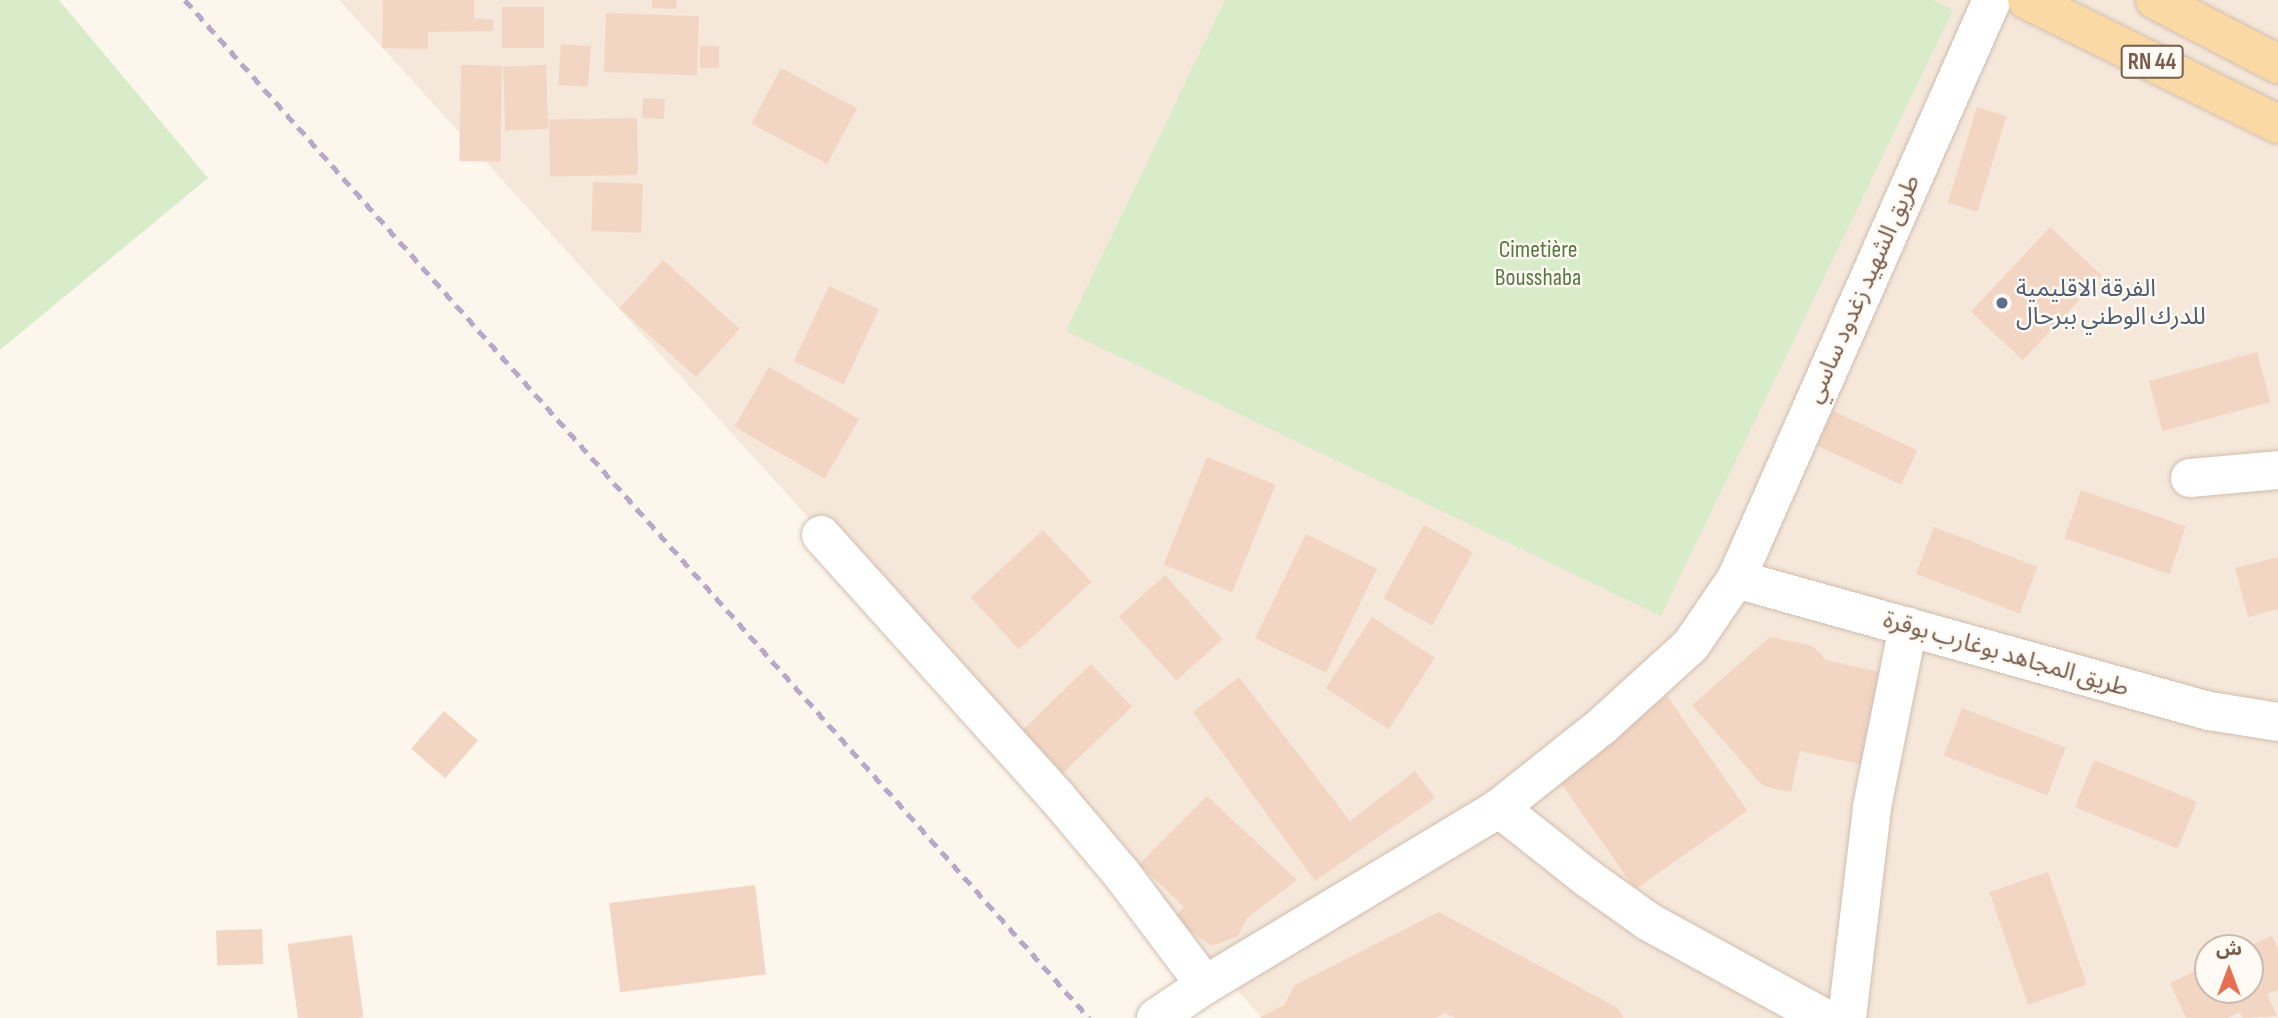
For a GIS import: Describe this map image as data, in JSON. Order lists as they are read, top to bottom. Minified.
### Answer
{"streets":{"main road":["RN 44"],"street":["طريق الشهيد زغدود ساسي","طريق المجاهد بوغارب بوقرة"]},"crossings":[["طريق الشهيد زغدود ساسي","طريق المجاهد بوغارب بوقرة"]],"parks":["Cimetière Bousshaba"],"places":["الفرقة الاقليمية للدرك الوطني ببرحال"],"north":"top"}
